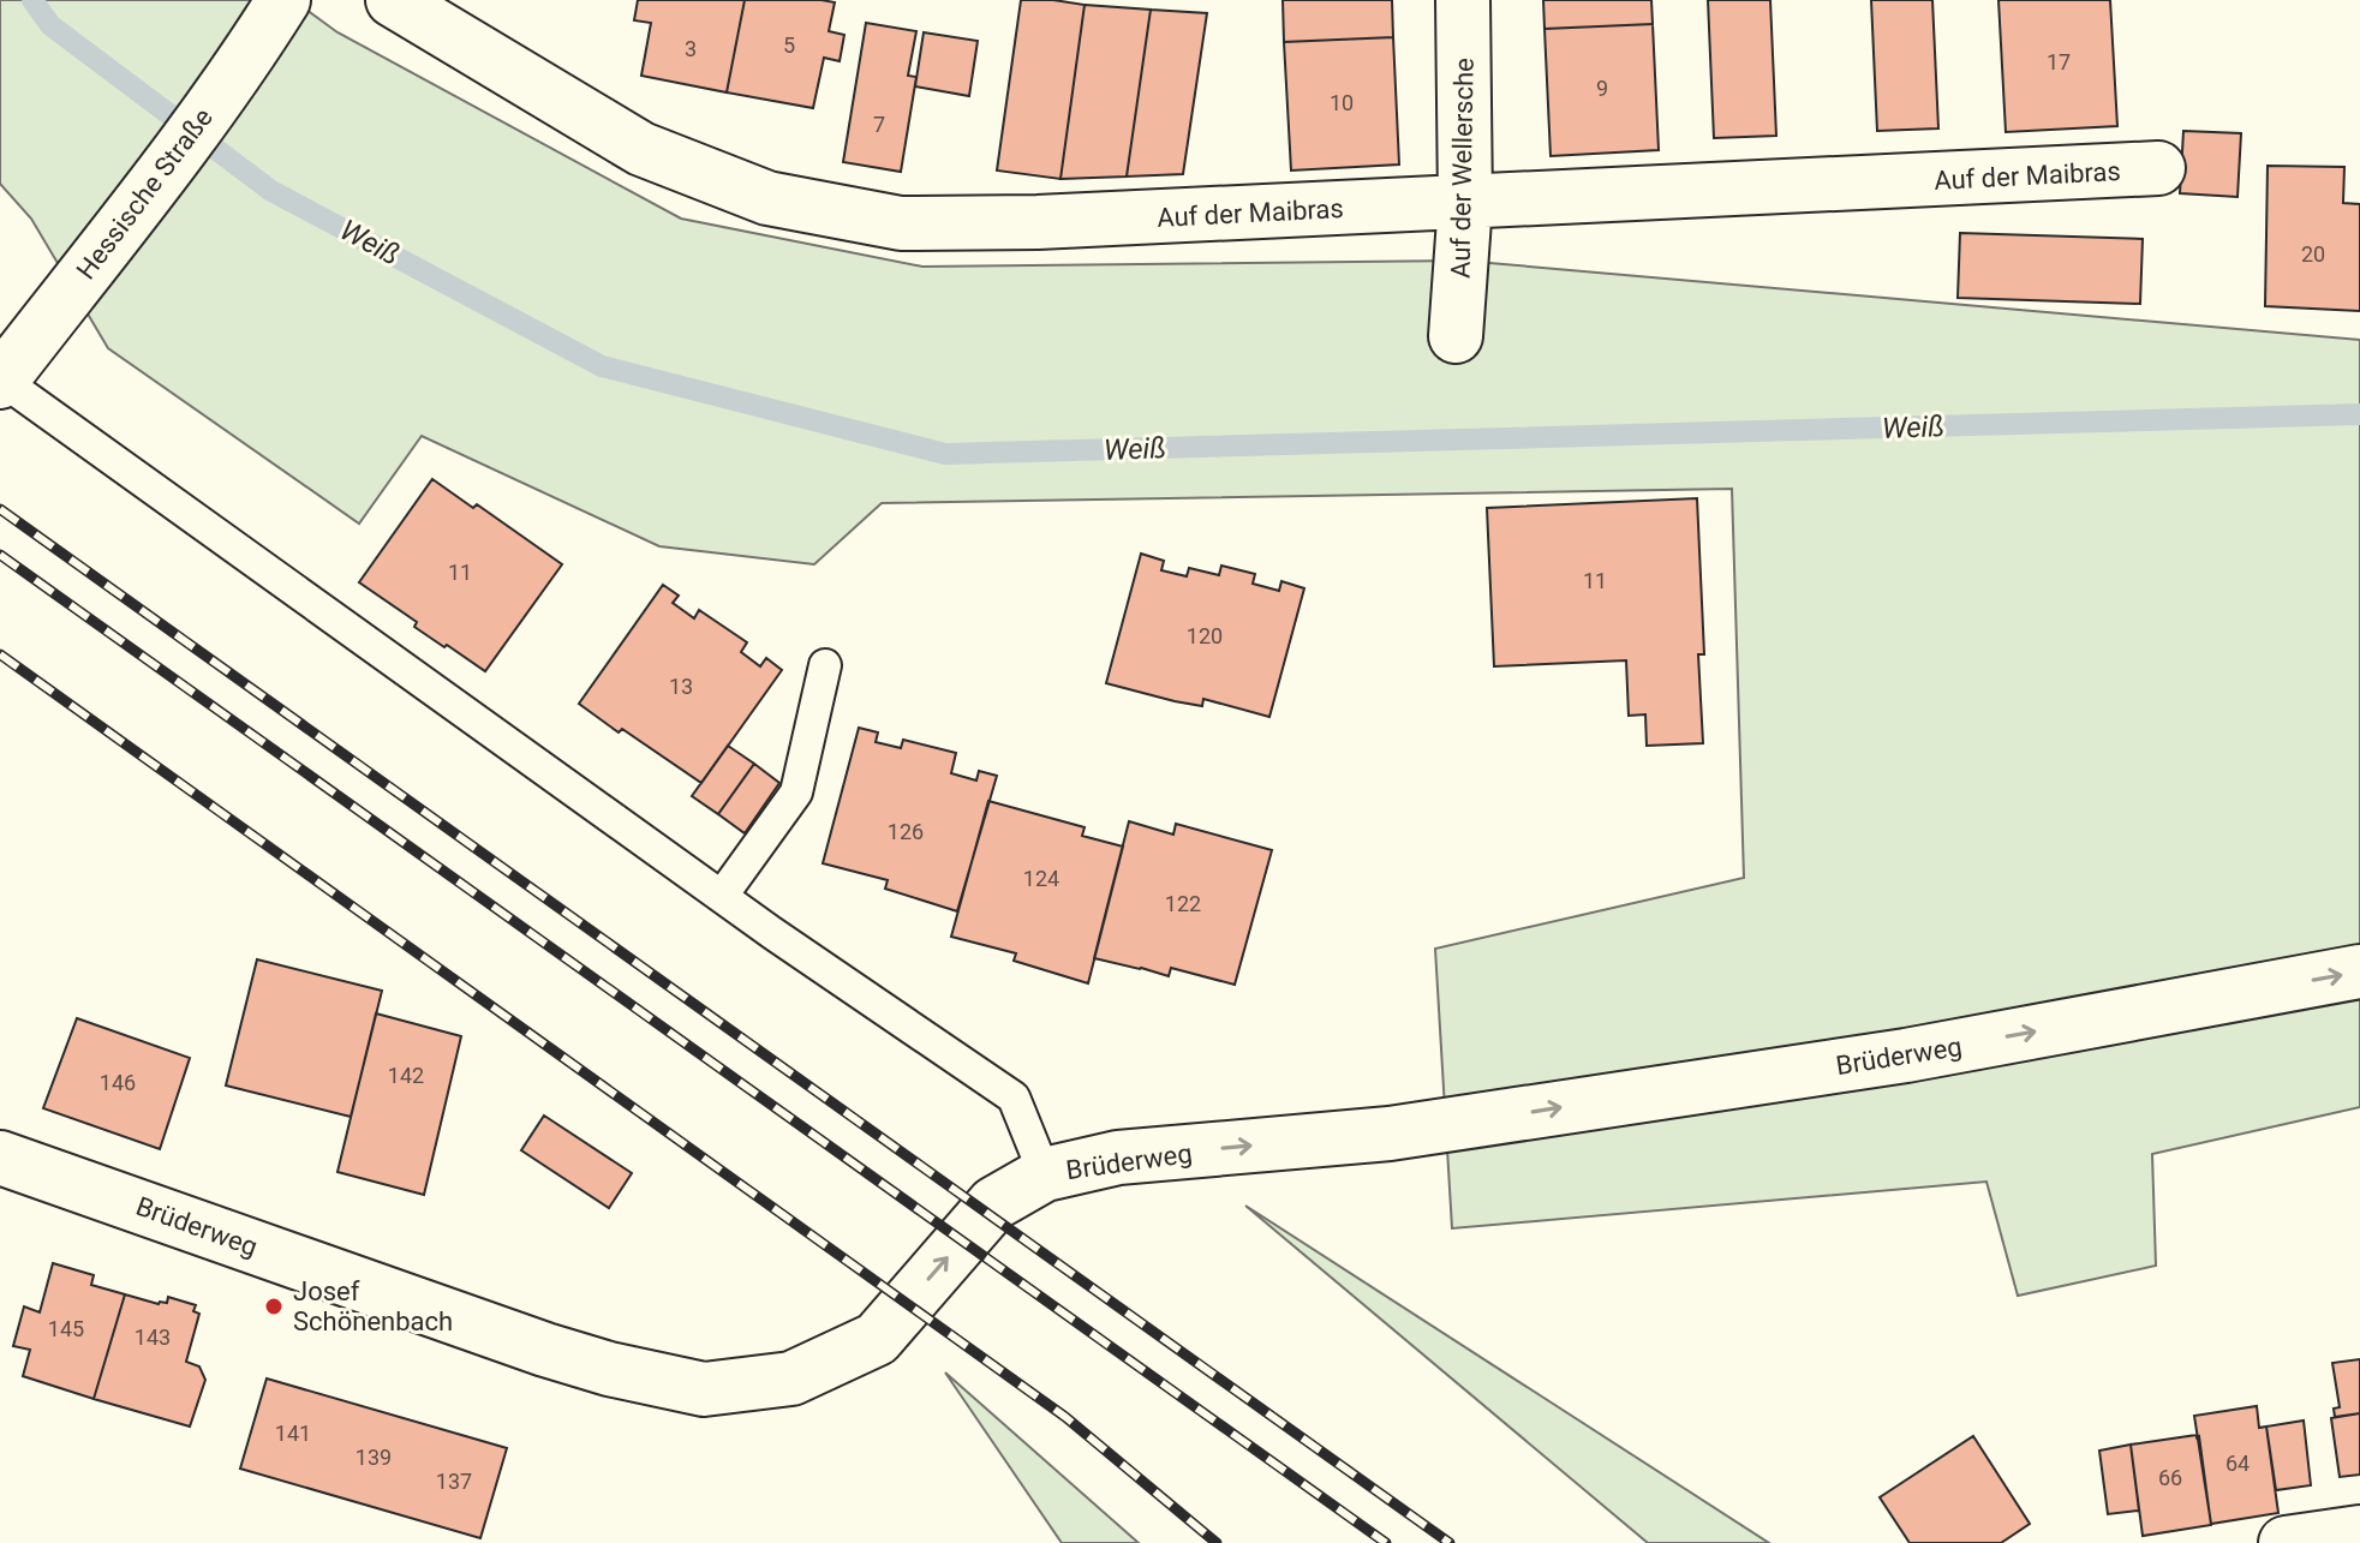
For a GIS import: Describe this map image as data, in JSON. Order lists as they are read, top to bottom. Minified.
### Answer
{"streets":{"street":["Auf der Wellersche","Auf der Maibras","Hessische Straße","Brüderweg"]},"crossings":[["Auf der Wellersche","Auf der Maibras"]],"one_way":["Brüderweg"],"water":["Weiß"],"places":["Josef Schönenbach"],"house_numbers":["5","3","17","9","10","7","20","11","11","120","13","126","124","122","142","146","145","143","141","139","64","66","137"]}
